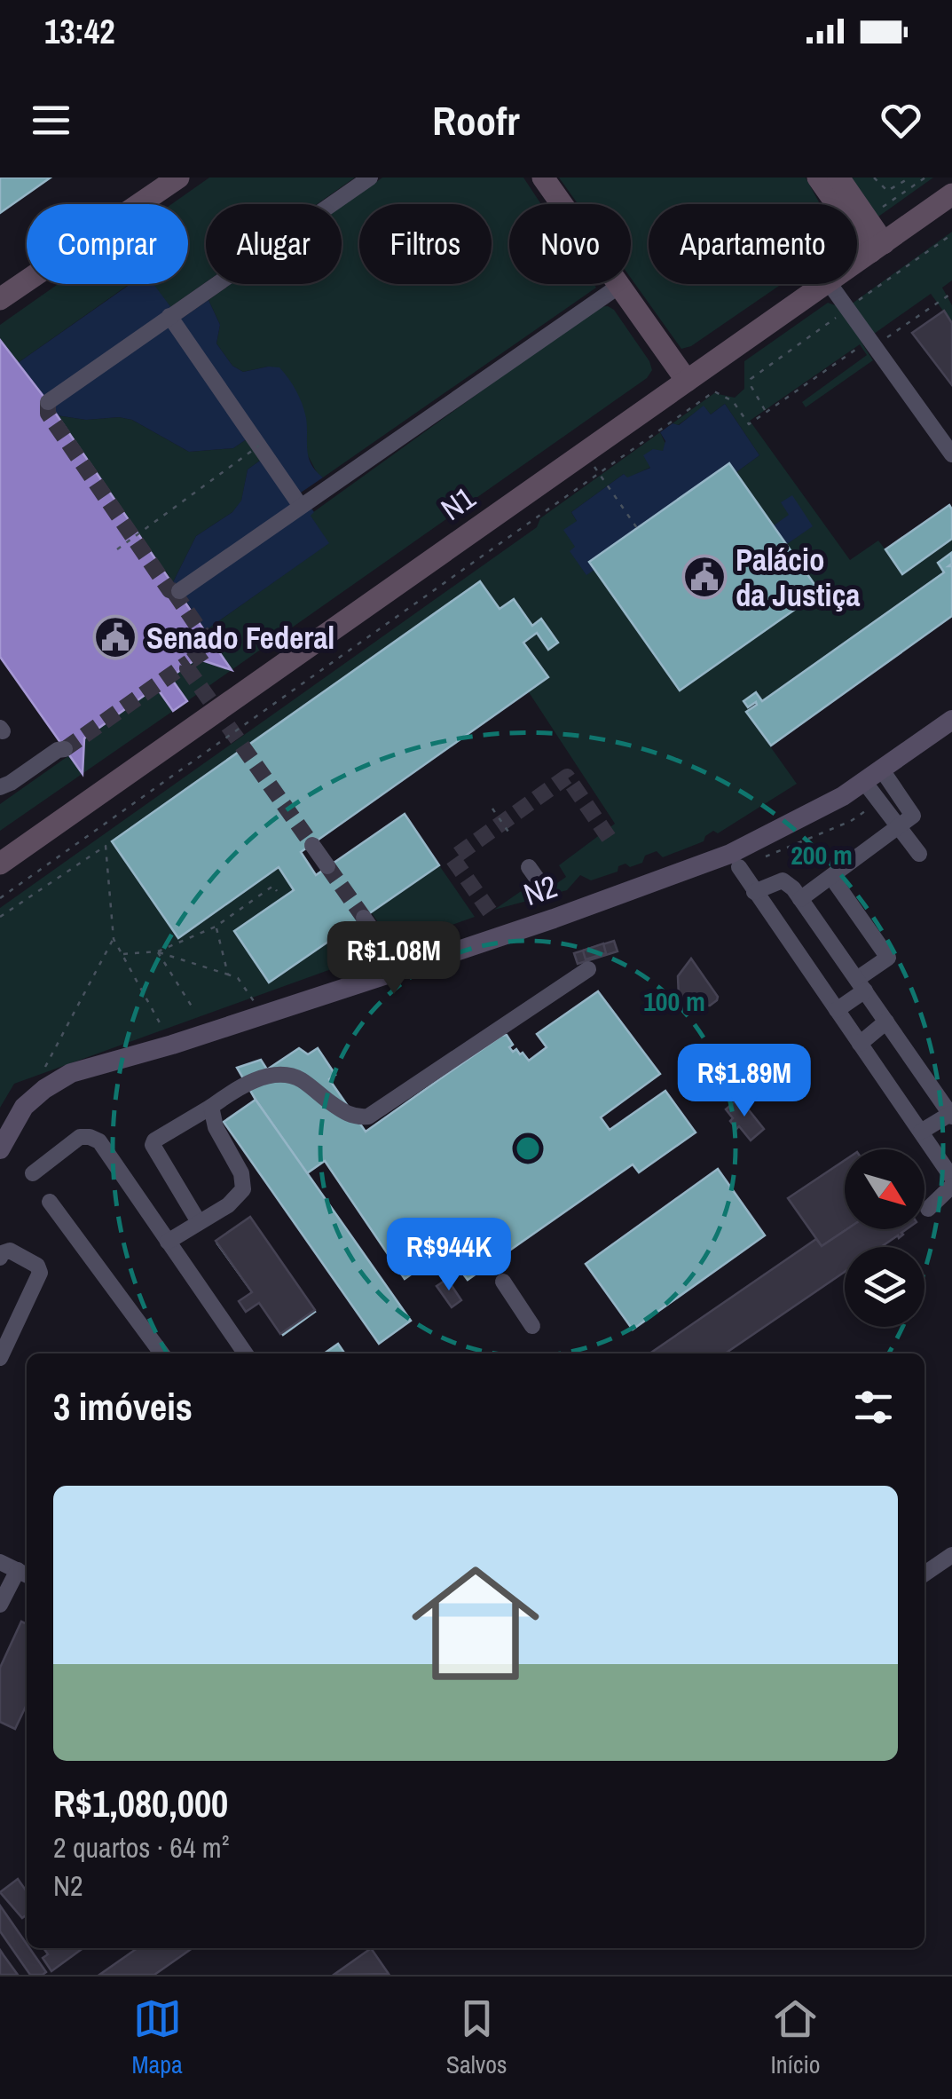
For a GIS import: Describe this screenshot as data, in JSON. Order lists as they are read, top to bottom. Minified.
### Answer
{"streets":{"highway":["N1"],"main road":["N2"]},"places":{"public building":["Palácio da Justiça","Senado Federal"]},"north":"bottom right","page":{"status":"13:42","header":"Roofr","chip":["Comprar","Alugar","Filtros","Novo","Apartamento"],"price":["R$1.08M","R$1.89M","R$944K"],"heading":"3 imóveis","list":[{"name":"R$1,080,000","note":"2 quartos · 64 m² · N2"}],"tabs":["Mapa","Salvos","Início"]},"rings":["200 m","100 m"]}
